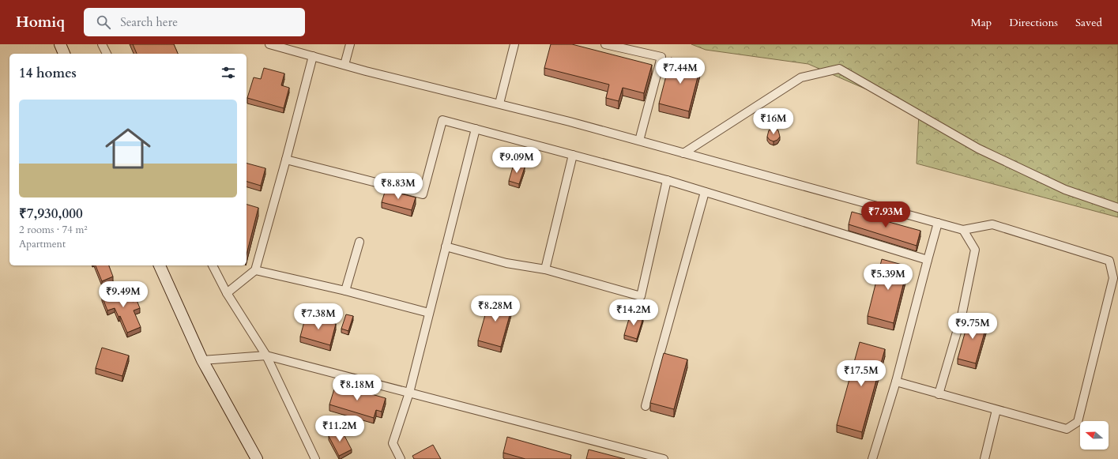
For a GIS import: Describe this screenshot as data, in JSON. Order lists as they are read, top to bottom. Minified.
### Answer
{"north":"left","page":{"header":"Homiq","search":"Search here","nav":["Map","Directions","Saved"],"heading":"14 homes","price":["₹7.44M","₹16M","₹9.09M","₹8.83M","₹7.93M","₹5.39M","₹9.49M","₹8.28M","₹14.2M","₹7.38M","₹9.75M","₹17.5M","₹8.18M","₹11.2M"],"list":[{"name":"₹7,930,000","note":"2 rooms · 74 m² · Apartment"}]}}
